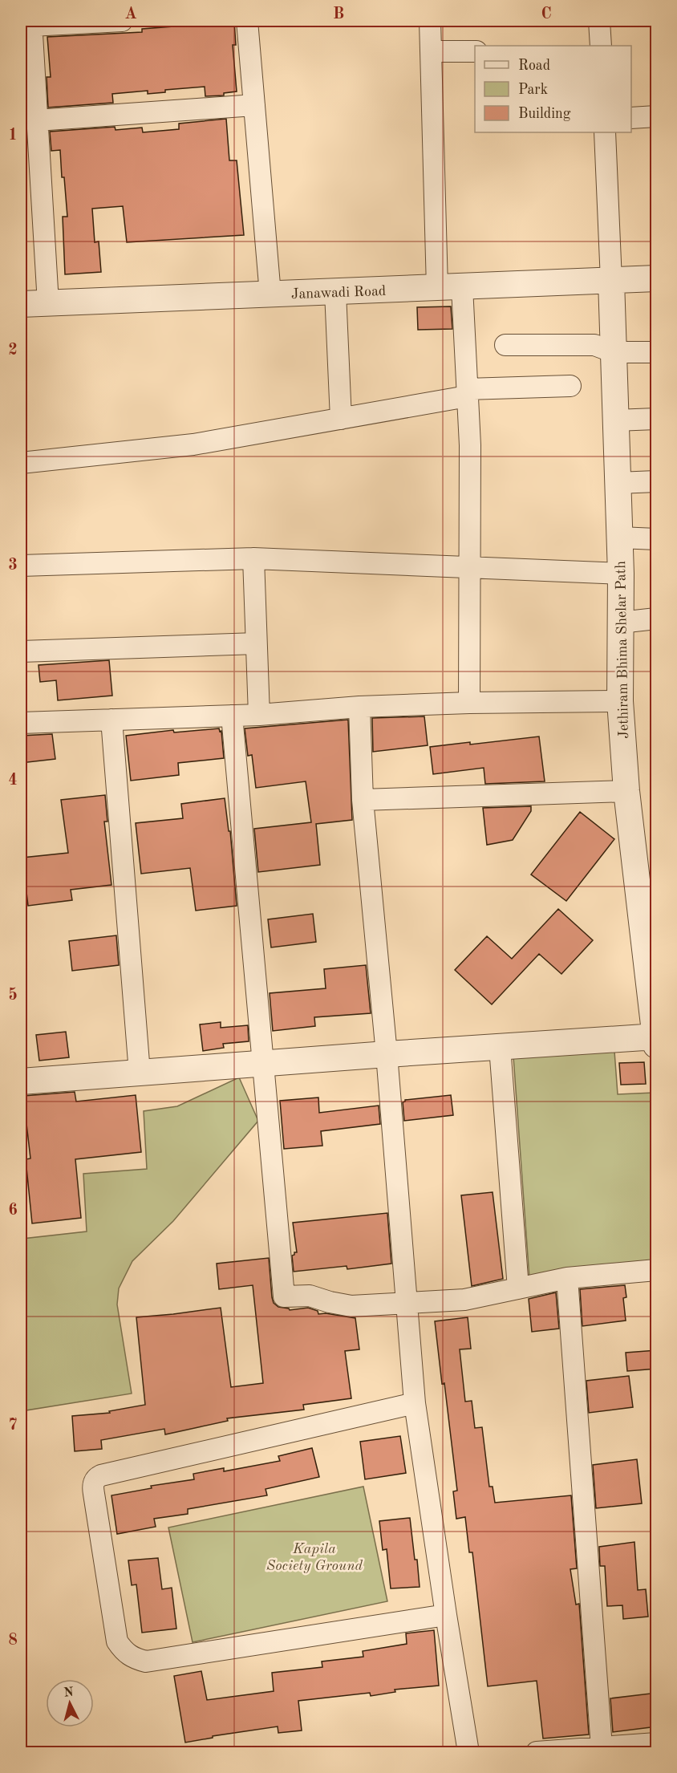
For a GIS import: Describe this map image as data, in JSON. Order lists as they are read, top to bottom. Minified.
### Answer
{"streets":{"street":["Janawadi Road","Jethiram Bhima Shelar Path"]},"crossings":[["Janawadi Road","Jethiram Bhima Shelar Path"]],"parks":["Kapila Society Ground"],"legend":["Road","Park","Building"],"north":"top","grid":{"columns":["A","B","C"],"rows":["1","2","3","4","5","6","7","8"]}}
